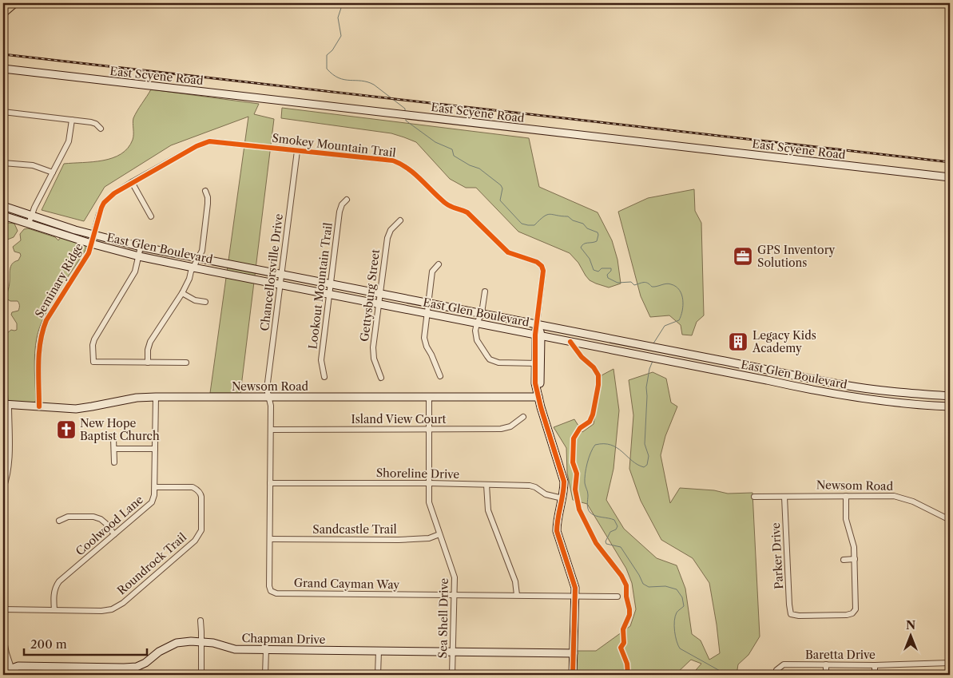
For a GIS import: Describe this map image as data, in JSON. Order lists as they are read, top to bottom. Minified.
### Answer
{"streets":{"street":["East Scyene Road","Smokey Mountain Trail","East Glen Boulevard","Chancellorsville Drive","Seminary Ridge","Lookout Mountain Trail","Gettysburg Street","Newsom Road","Island View Court","Shoreline Drive","Coolwood Lane","Sandcastle Trail","Parker Drive","Roundrock Trail","Grand Cayman Way","Sea Shell Drive","Chapman Drive","Baretta Drive"]},"crossings":[["Smokey Mountain Trail","East Glen Boulevard"],["Smokey Mountain Trail","Chancellorsville Drive"],["Smokey Mountain Trail","Seminary Ridge"],["East Glen Boulevard","Chancellorsville Drive"],["East Glen Boulevard","Seminary Ridge"],["East Glen Boulevard","Lookout Mountain Trail"],["East Glen Boulevard","Gettysburg Street"],["Chancellorsville Drive","Newsom Road"],["Chancellorsville Drive","Grand Cayman Way"],["Seminary Ridge","Newsom Road"],["Newsom Road","Coolwood Lane"],["Newsom Road","Parker Drive"],["Newsom Road","Grand Cayman Way"],["Newsom Road","Sea Shell Drive"],["Island View Court","Grand Cayman Way"],["Island View Court","Sea Shell Drive"],["Shoreline Drive","Grand Cayman Way"],["Shoreline Drive","Sea Shell Drive"],["Coolwood Lane","Roundrock Trail"],["Sandcastle Trail","Grand Cayman Way"],["Sandcastle Trail","Sea Shell Drive"],["Grand Cayman Way","Sea Shell Drive"],["Sea Shell Drive","Chapman Drive"]],"places":{"office":["GPS Inventory Solutions"],"building":["Legacy Kids Academy"],"church":["New Hope Baptist Church"]},"scale_bar":"200 m","north":"top"}
